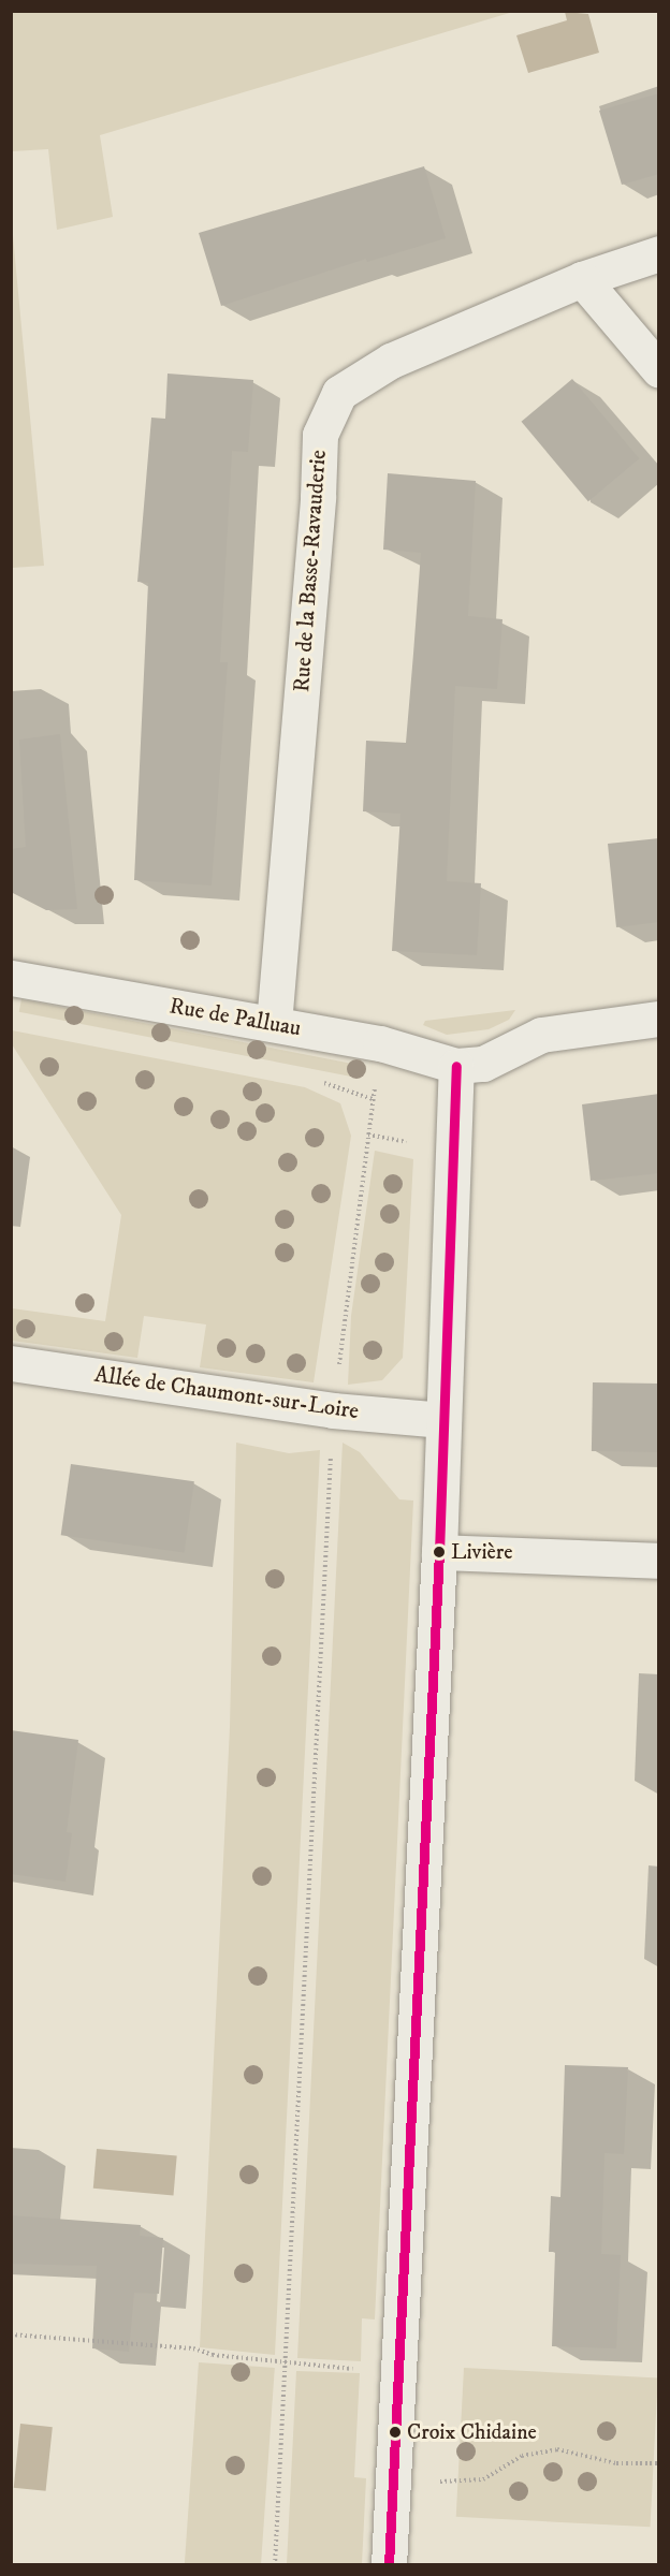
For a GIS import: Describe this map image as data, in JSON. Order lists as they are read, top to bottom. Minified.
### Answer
{"streets":{"street":["Rue de la Basse-Ravauderie","Rue de Palluau","Allée de Chaumont-sur-Loire"]},"crossings":[["Rue de la Basse-Ravauderie","Rue de Palluau"]],"places":["Livière","Croix Chidaine"]}
